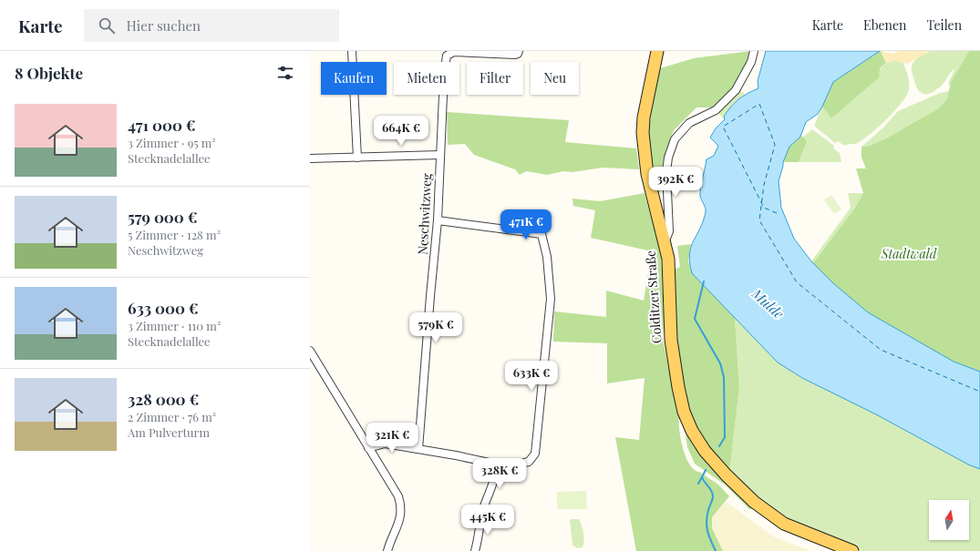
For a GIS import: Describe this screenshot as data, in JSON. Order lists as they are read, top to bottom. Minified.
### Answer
{"streets":{"main road":["Colditzer Straße"],"street":["Neschwitzweg"]},"water":["Mulde"],"parks":["Stadtwald"],"north":"top","page":{"header":"Karte","search":"Hier suchen","nav":["Karte","Ebenen","Teilen"],"heading":"8 Objekte","chip":["Kaufen","Mieten","Filter","Neu"],"list":[{"name":"471 000 €","note":"3 Zimmer · 95 m² · Stecknadelallee"},{"name":"579 000 €","note":"5 Zimmer · 128 m² · Neschwitzweg"},{"name":"633 000 €","note":"3 Zimmer · 110 m² · Stecknadelallee"},{"name":"328 000 €","note":"2 Zimmer · 76 m² · Am Pulverturm"}],"price":["664K €","392K €","471K €","579K €","633K €","321K €","328K €","445K €"]}}
